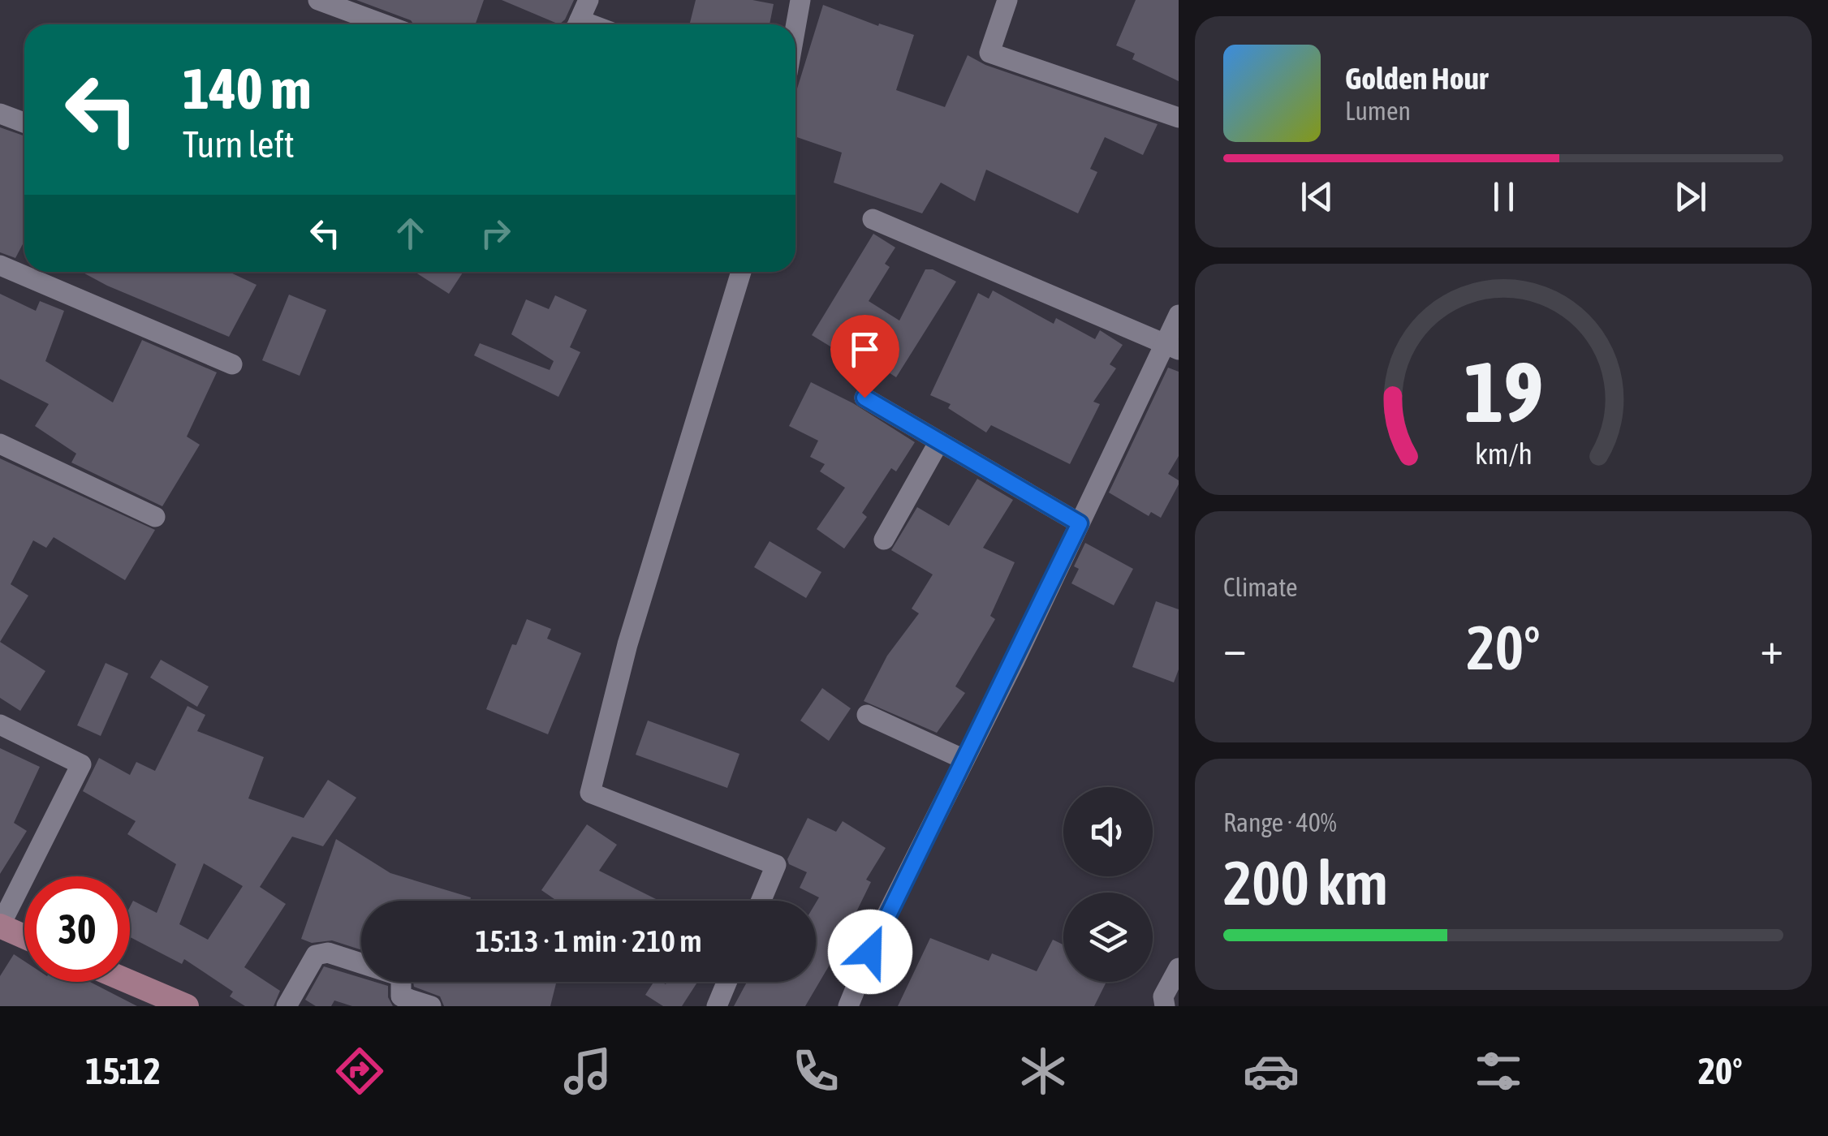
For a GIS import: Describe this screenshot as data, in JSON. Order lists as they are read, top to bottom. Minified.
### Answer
{"page":{"turn":["140 m","Turn left"],"song":["Golden Hour","Lumen"],"tile":["Climate",["Range · 40%","200 km"]],"heat":["−","20°","+"],"limit":"30","trip":"15:13 · 1 min · 210 m","tabs":["15:12","20°"],"gauge":["19","km/h"]}}
